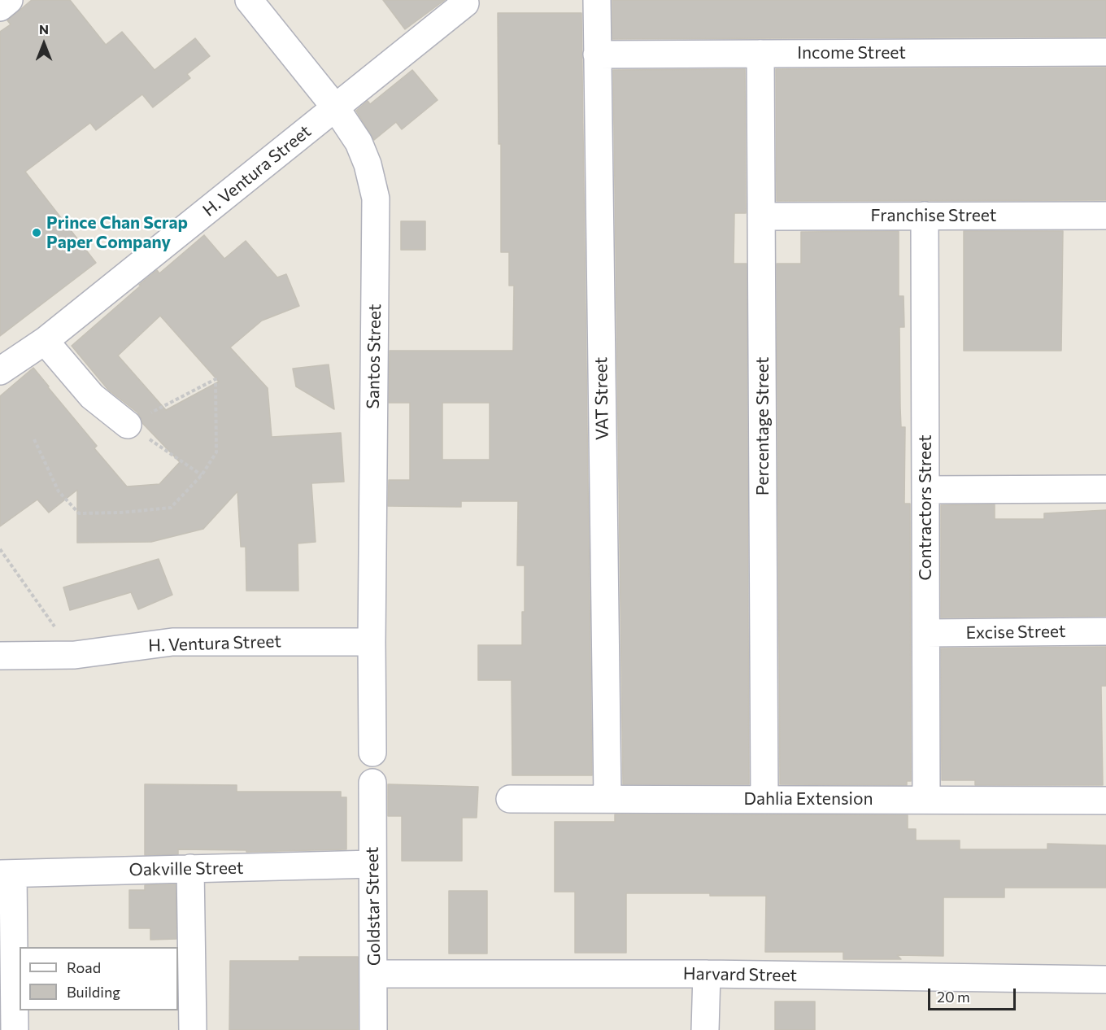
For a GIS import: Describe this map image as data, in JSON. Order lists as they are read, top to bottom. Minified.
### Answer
{"streets":{"street":["Income Street","H. Ventura Street","Franchise Street","Santos Street","VAT Street","Percentage Street","Contractors Street","Excise Street","Dahlia Extension","Oakville Street","Goldstar Street","Harvard Street"]},"crossings":[["Income Street","VAT Street"],["Income Street","Percentage Street"],["H. Ventura Street","Santos Street"],["Franchise Street","Percentage Street"],["Franchise Street","Contractors Street"],["VAT Street","Dahlia Extension"],["Percentage Street","Dahlia Extension"],["Contractors Street","Excise Street"],["Contractors Street","Dahlia Extension"],["Oakville Street","Goldstar Street"],["Goldstar Street","Harvard Street"]],"places":["Prince Chan Scrap Paper Company"],"legend":["Road","Building"],"scale_bar":"20 m","north":"top"}
